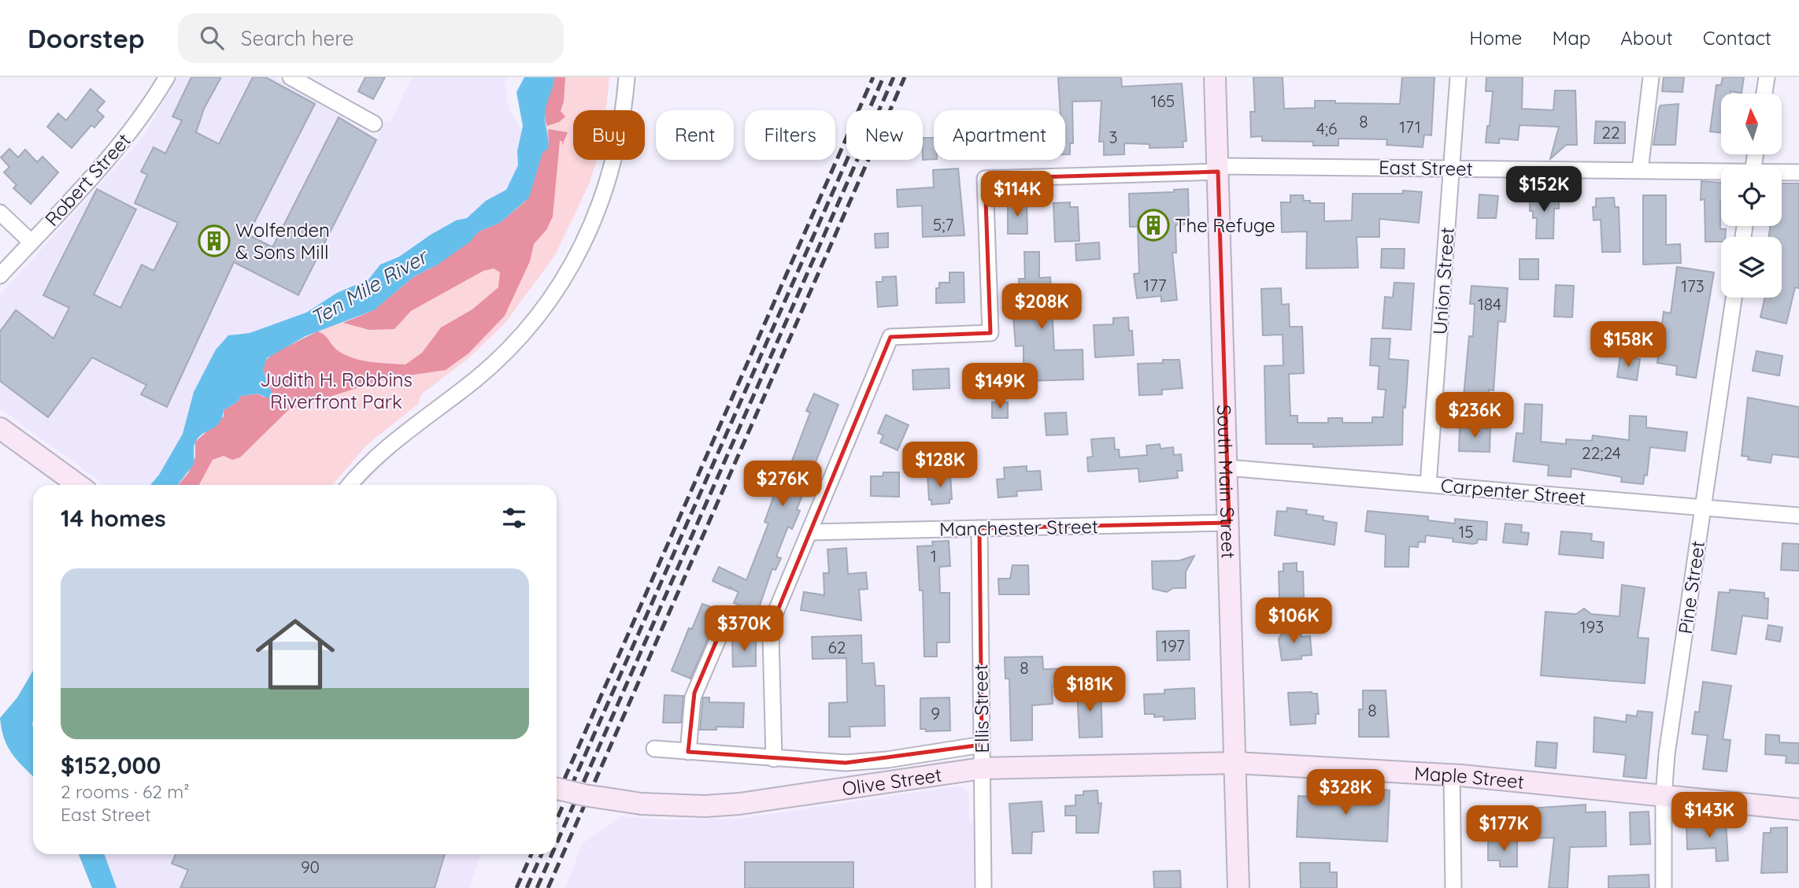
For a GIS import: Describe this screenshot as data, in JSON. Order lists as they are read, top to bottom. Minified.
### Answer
{"streets":{"main road":["South Main Street","Maple Street","Olive Street"],"street":["East Street","Robert Street","Union Street","Carpenter Street","Manchester Street","Pine Street","Ellis Street"]},"crossings":[["East Street","Union Street"],["East Street","South Main Street"],["East Street","Manchester Street"],["Union Street","Carpenter Street"],["South Main Street","Carpenter Street"],["South Main Street","Manchester Street"],["South Main Street","Maple Street"],["South Main Street","Olive Street"],["Carpenter Street","Pine Street"],["Manchester Street","Ellis Street"],["Pine Street","Maple Street"],["Ellis Street","Olive Street"],["Maple Street","Olive Street"]],"water":["Ten Mile River"],"parks":["Judith H. Robbins Riverfront Park"],"places":{"building":["The Refuge","Wolfenden & Sons Mill"]},"house_numbers":["165","8","171","4;6","22","3","5;7","177","173","184","22;24","15","1","193","197","62","8","8","9","90"],"north":"top","page":{"header":"Doorstep","search":"Search here","nav":["Home","Map","About","Contact"],"chip":["Buy","Rent","Filters","New","Apartment"],"price":["$152K","$114K","$208K","$158K","$149K","$236K","$128K","$276K","$106K","$370K","$181K","$328K","$143K","$177K"],"heading":"14 homes","list":[{"name":"$152,000","note":"2 rooms · 62 m² · East Street"}]}}
